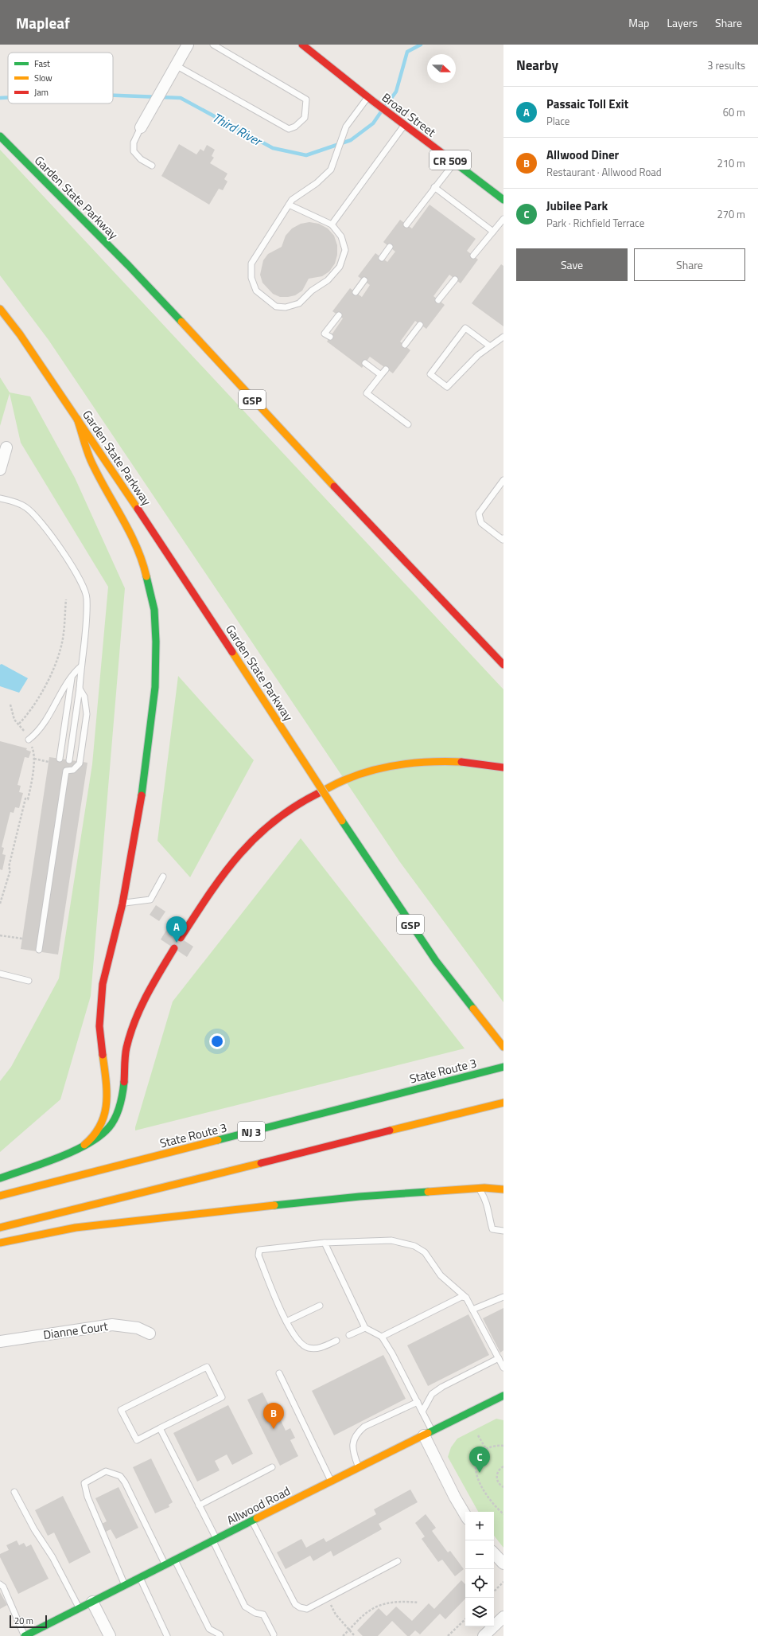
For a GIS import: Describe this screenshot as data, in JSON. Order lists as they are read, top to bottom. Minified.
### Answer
{"streets":{"main road":["Broad Street","CR 509","Garden State Parkway","GSP","State Route 3","NJ 3","Allwood Road"],"street":["Dianne Court"]},"water":["Third River"],"legend":["Fast","Slow","Jam"],"scale_bar":"20 m","north":"right","page":{"header":"Mapleaf","nav":["Map","Layers","Share"],"heading":["Nearby","3 results"],"list":[{"mark":"A","name":"Passaic Toll Exit","note":"Place","value":"60 m"},{"mark":"B","name":"Allwood Diner","note":"Restaurant · Allwood Road","value":"210 m"},{"mark":"C","name":"Jubilee Park","note":"Park · Richfield Terrace","value":"270 m"}],"buttons":["Save","Share"],"pins":["A","B","C"],"map_buttons":["+","−"],"scale":"20 m"}}
